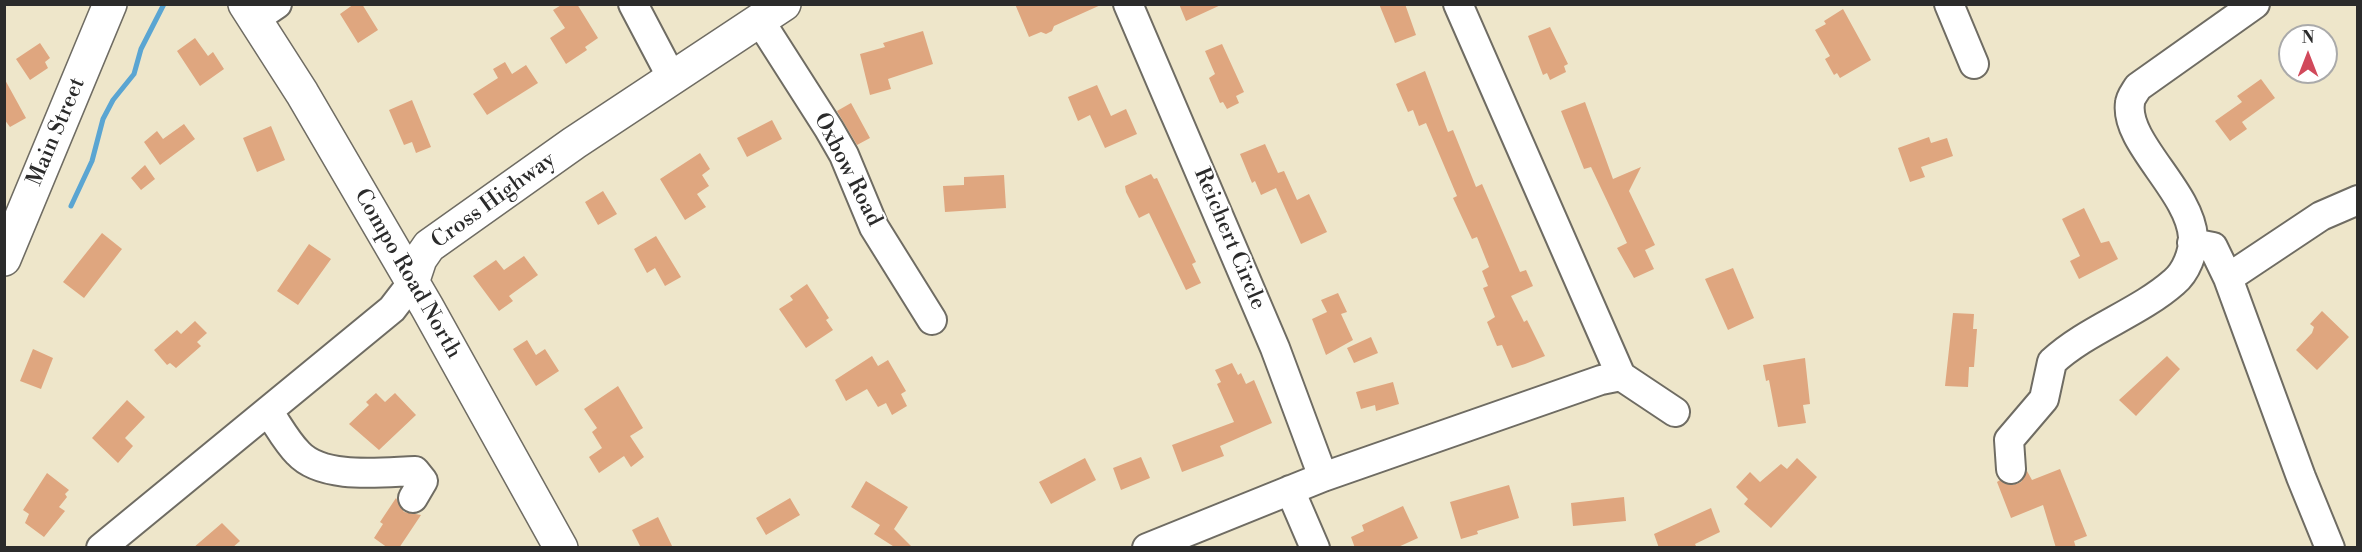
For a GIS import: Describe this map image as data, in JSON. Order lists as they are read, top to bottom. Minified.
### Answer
{"streets":{"main road":["Main Street","Cross Highway","Compo Road North"],"street":["Oxbow Road","Reichert Circle"]},"crossings":[["Oxbow Road","Cross Highway"],["Cross Highway","Compo Road North"]],"north":"top"}
